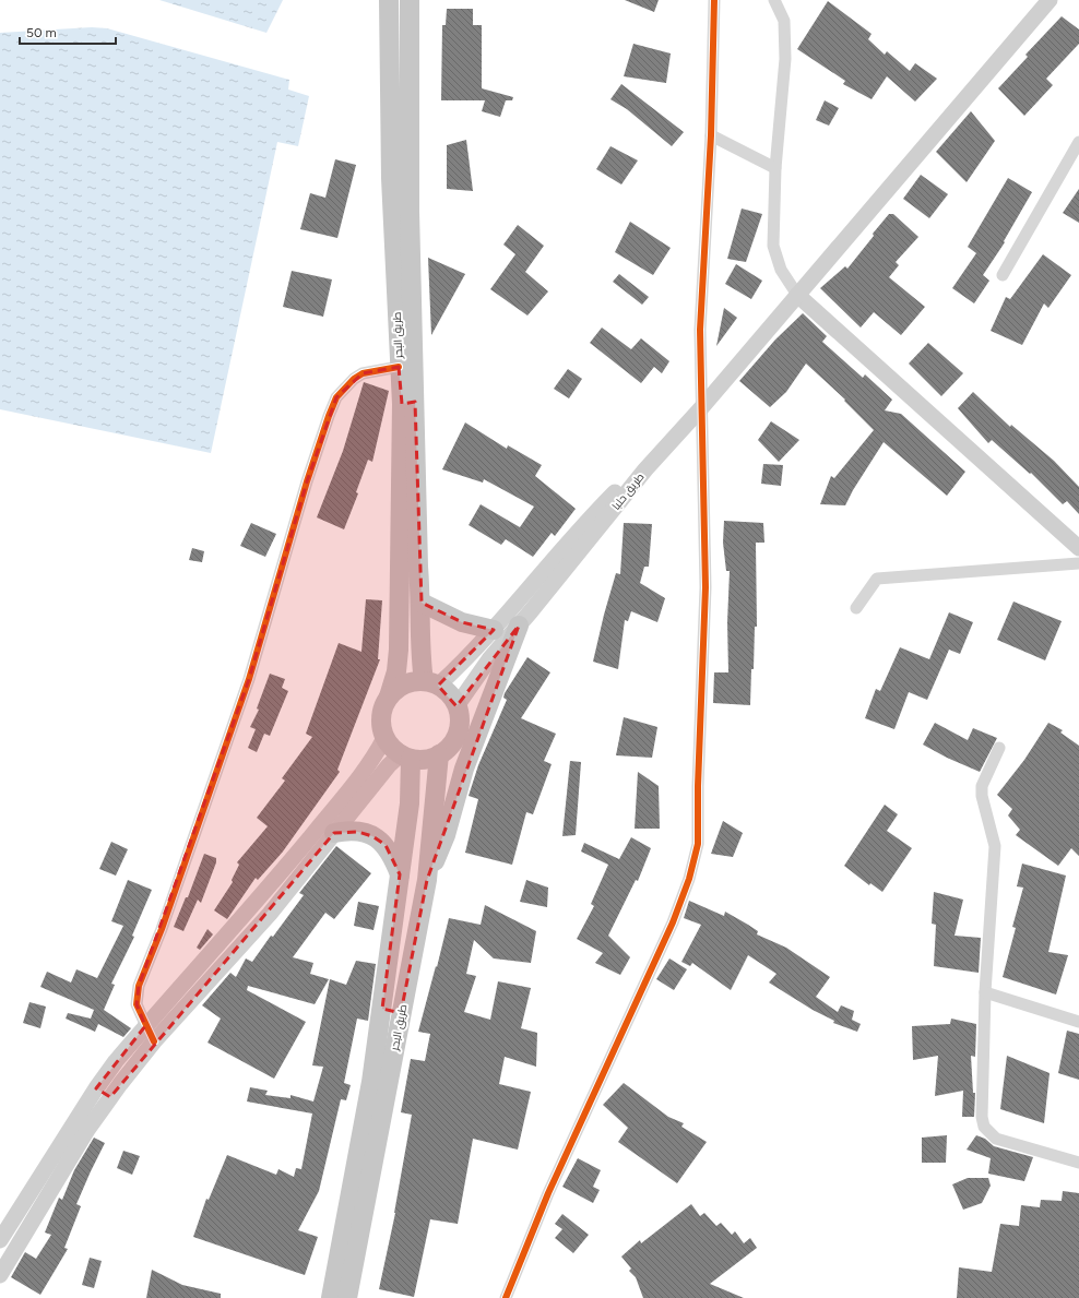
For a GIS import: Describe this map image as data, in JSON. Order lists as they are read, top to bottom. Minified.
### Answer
{"streets":{"highway":["طريق البحر"],"main road":["طريق حلبا"]},"crossings":[["طريق البحر","طريق حلبا"]],"scale_bar":"50 m"}
